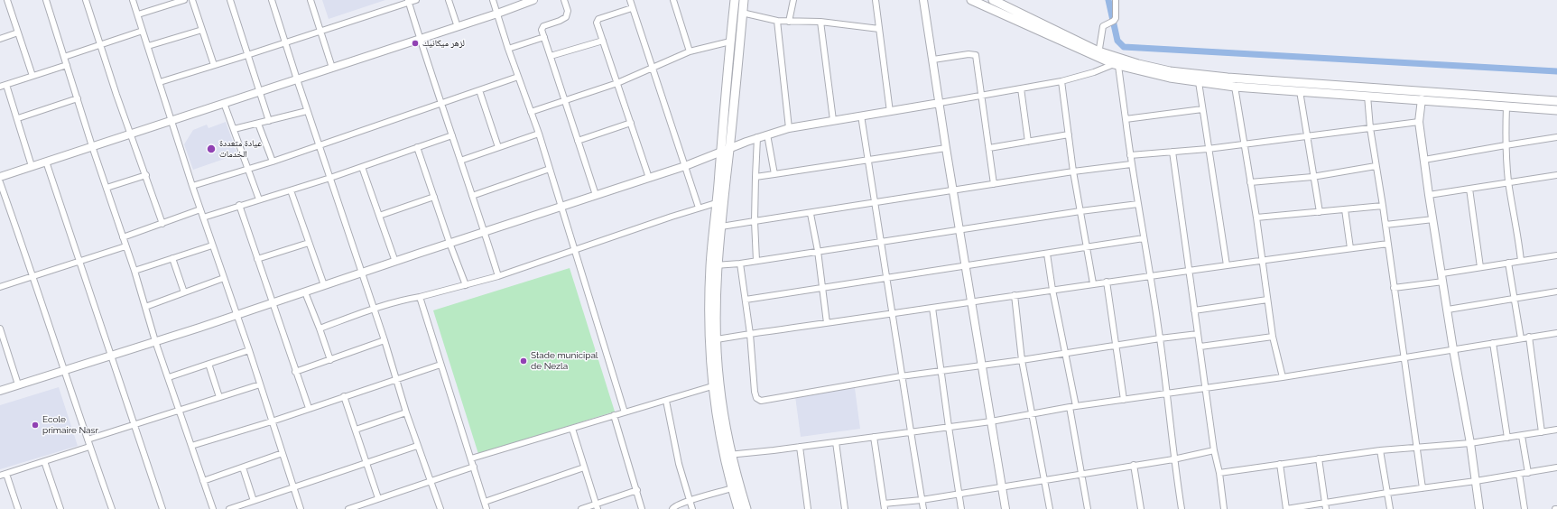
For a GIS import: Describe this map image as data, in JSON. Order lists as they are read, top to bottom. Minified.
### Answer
{"places":["لزهر ميكانيك","عيادة متعددة الخدمات","Stade municipal de Nezla","Ecole primaire Nasr"]}
